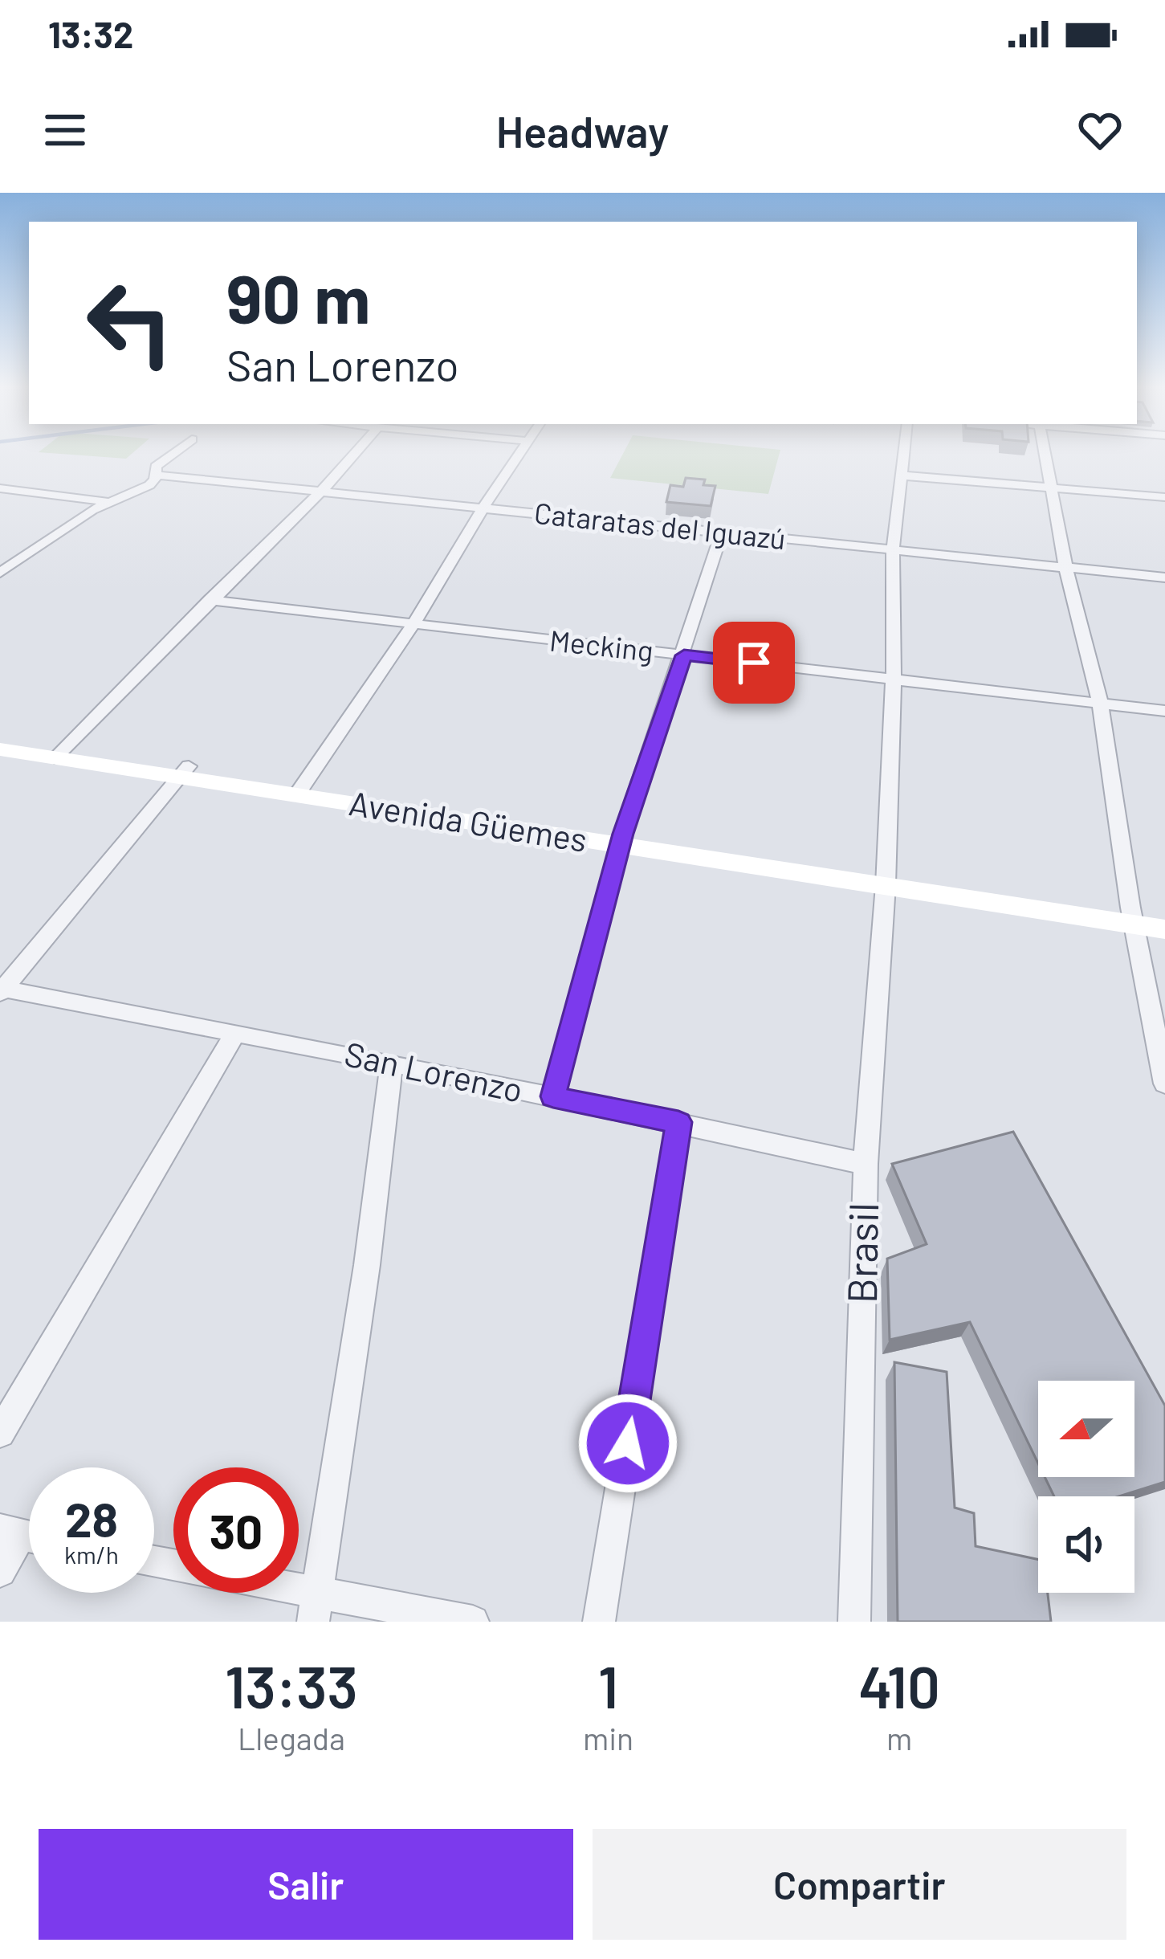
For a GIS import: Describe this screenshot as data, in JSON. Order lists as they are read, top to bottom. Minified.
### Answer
{"streets":{"main road":["Avenida Güemes"],"street":["Cataratas del Iguazú","Mecking","San Lorenzo","Brasil"]},"crossings":[["Cataratas del Iguazú","Brasil"],["Mecking","Brasil"],["Avenida Güemes","Brasil"],["San Lorenzo","Brasil"]],"north":"left","page":{"status":"13:32","header":"Headway","turn":["90 m","San Lorenzo"],"speed":"28 km/h","limit":"30","eta":["13:33","Llegada","1","min","410","m"],"buttons":["Salir","Compartir"]}}
